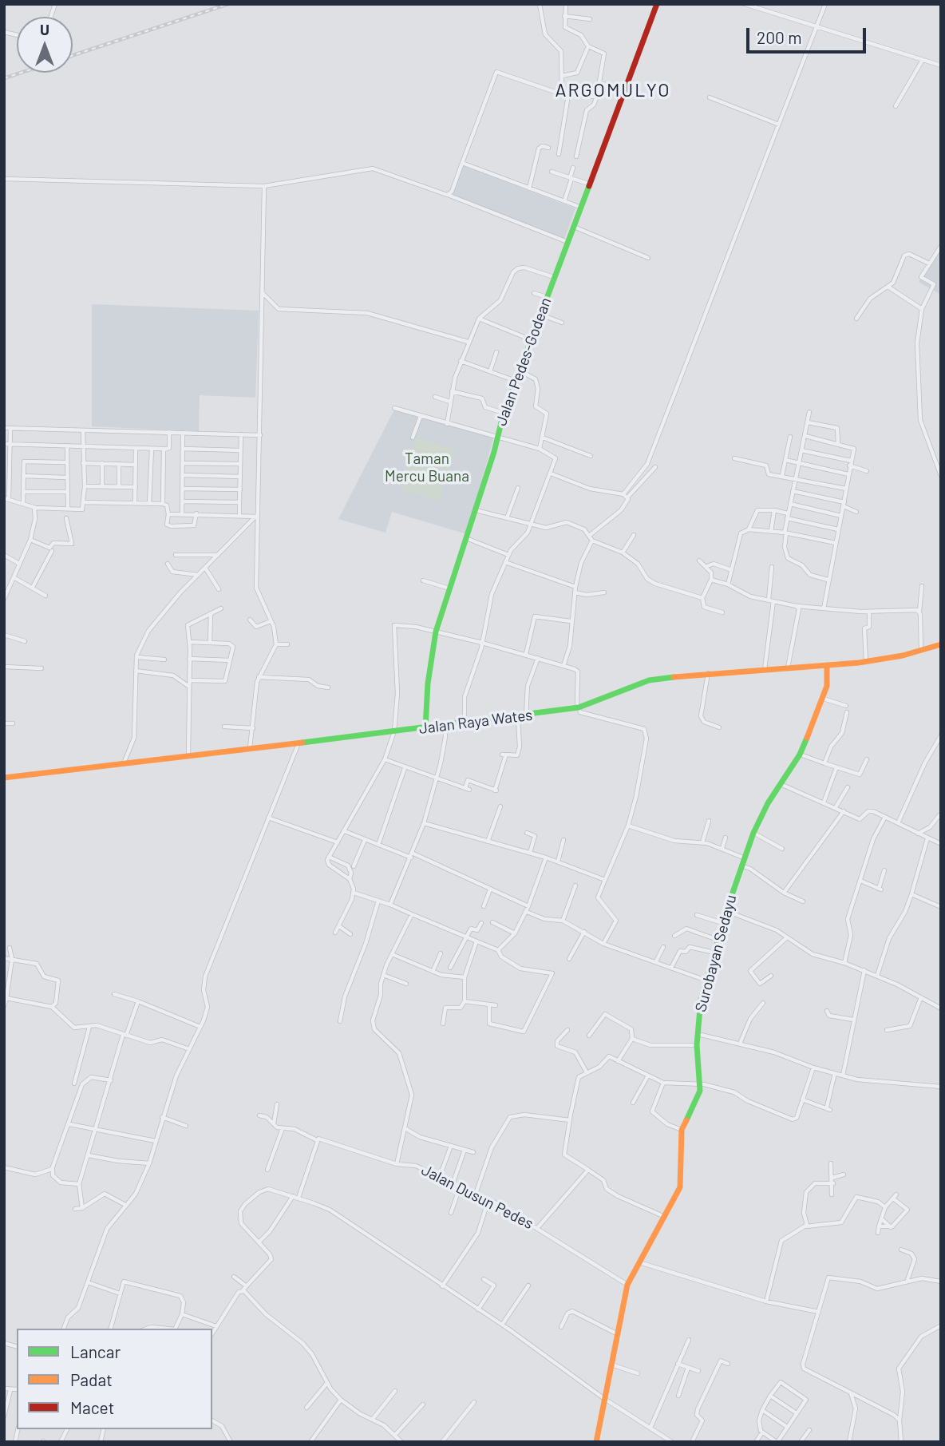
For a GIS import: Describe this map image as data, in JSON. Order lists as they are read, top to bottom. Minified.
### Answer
{"streets":{"main road":["Jalan Pedes-Godean","Jalan Raya Wates","Surobayan Sedayu"],"street":["Jalan Dusun Pedes"]},"crossings":[["Jalan Pedes-Godean","Jalan Raya Wates"],["Jalan Raya Wates","Surobayan Sedayu"],["Surobayan Sedayu","Jalan Dusun Pedes"]],"districts":["ARGOMULYO"],"parks":["Taman Mercu Buana"],"legend":["Lancar","Padat","Macet"],"scale_bar":"200 m","north":"top"}
